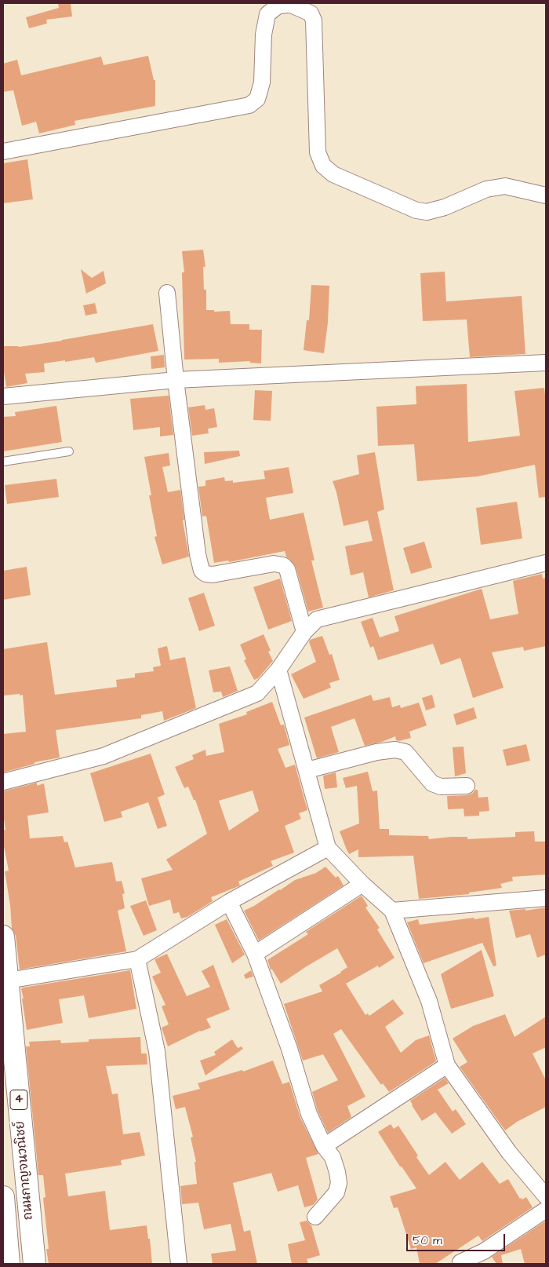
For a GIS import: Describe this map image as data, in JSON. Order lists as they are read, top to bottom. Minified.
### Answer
{"streets":{"highway":["4","ถนนกาญจนวณิชย์"]},"scale_bar":"50 m"}
